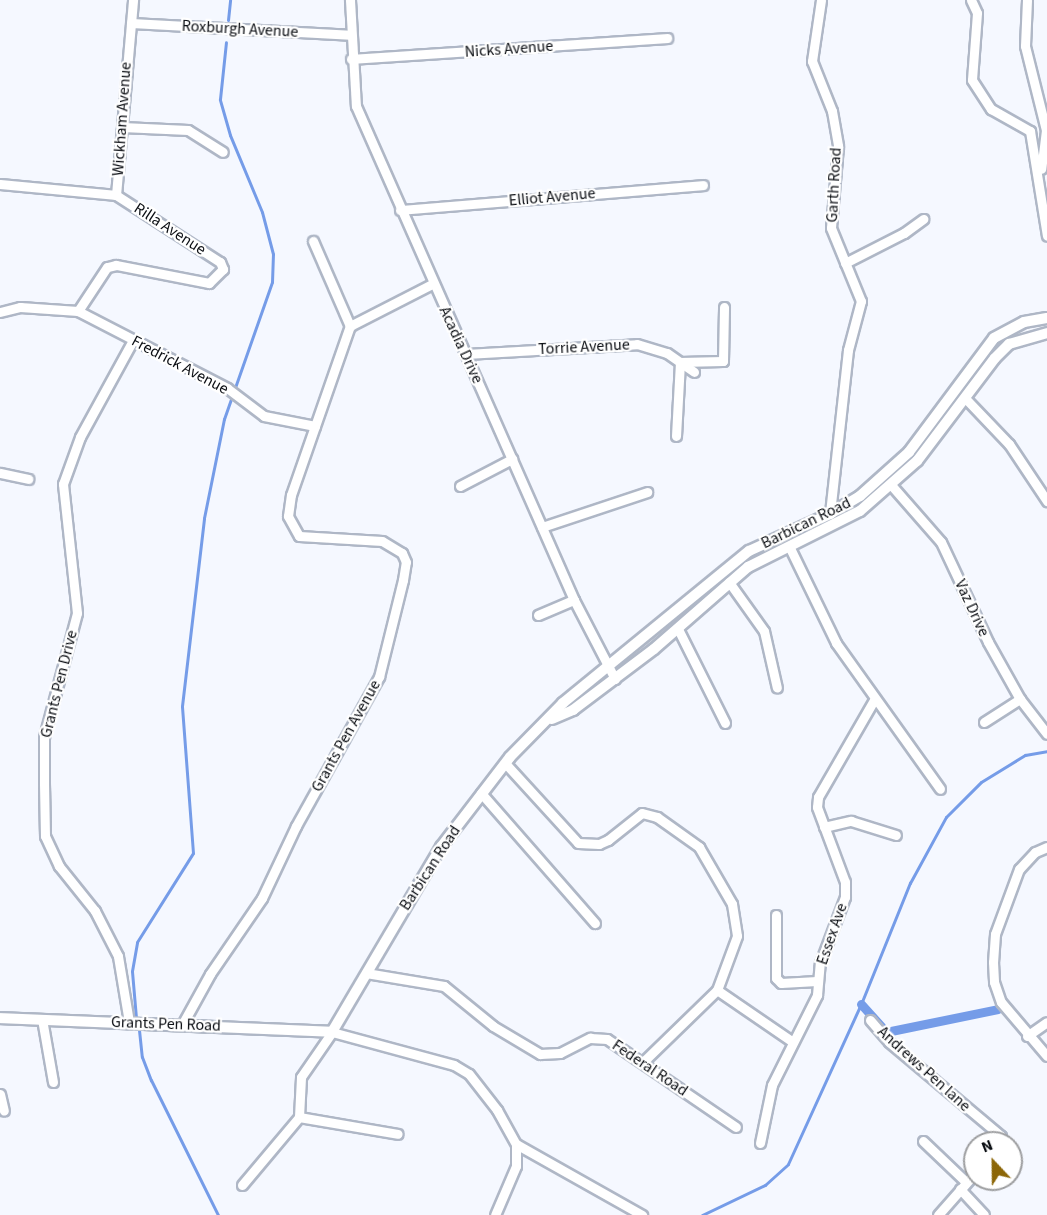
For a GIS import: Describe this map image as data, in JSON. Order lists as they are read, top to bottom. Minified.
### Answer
{"streets":{"main road":["Barbican Road","Grants Pen Road"],"street":["Roxburgh Avenue","Nicks Avenue","Wickham Avenue","Garth Road","Elliot Avenue","Rilla Avenue","Acadia Drive","Torrie Avenue","Fredrick Avenue","Vaz Drive","Grants Pen Drive","Grants Pen Avenue","Essex Ave","Federal Road","Andrews Pen lane"]},"crossings":[["Roxburgh Avenue","Wickham Avenue"],["Roxburgh Avenue","Acadia Drive"],["Nicks Avenue","Acadia Drive"],["Wickham Avenue","Rilla Avenue"],["Garth Road","Barbican Road"],["Elliot Avenue","Acadia Drive"],["Rilla Avenue","Fredrick Avenue"],["Acadia Drive","Torrie Avenue"],["Acadia Drive","Barbican Road"],["Fredrick Avenue","Grants Pen Drive"],["Fredrick Avenue","Grants Pen Avenue"],["Barbican Road","Vaz Drive"],["Barbican Road","Grants Pen Road"],["Barbican Road","Federal Road"],["Grants Pen Drive","Grants Pen Road"],["Grants Pen Avenue","Grants Pen Road"]],"north":"top"}
